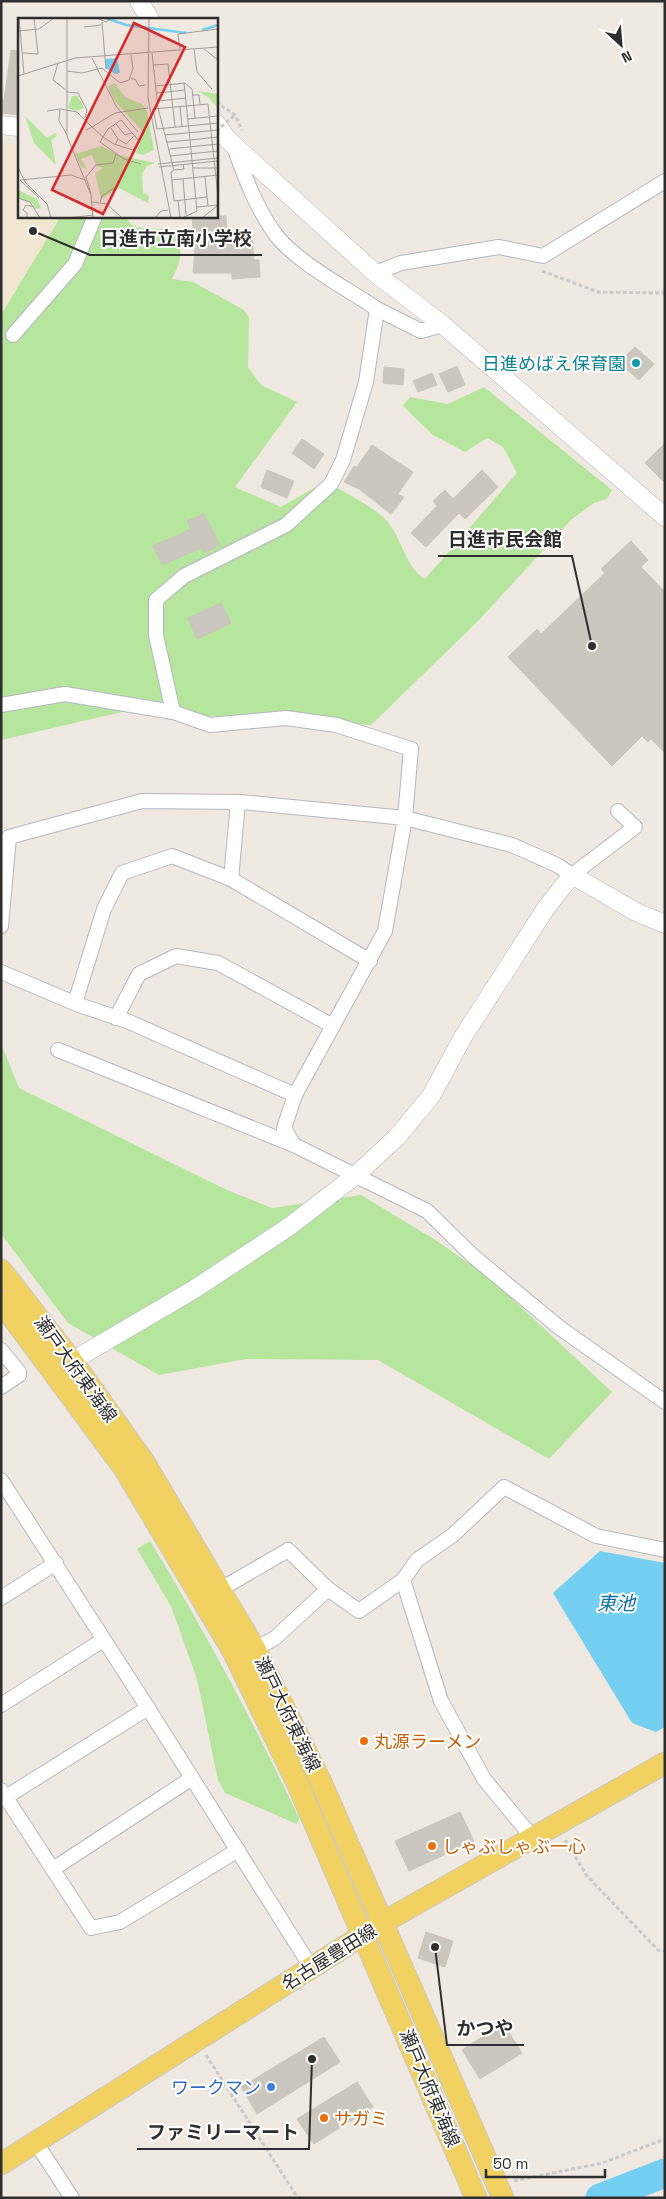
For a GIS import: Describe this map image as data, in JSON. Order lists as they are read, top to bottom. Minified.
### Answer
{"streets":{"main road":["瀬戸大府東海線","名古屋豊田線"]},"crossings":[["瀬戸大府東海線","名古屋豊田線"]],"water":["東池"],"places":["日進市立南小学校","日進めばえ保育園","日進市民会館","丸源ラーメン","しゃぶしゃぶ一心","かつや","ファミリーマート","ワークマン","サガミ"],"scale_bar":"50 m","north":"bottom right"}
